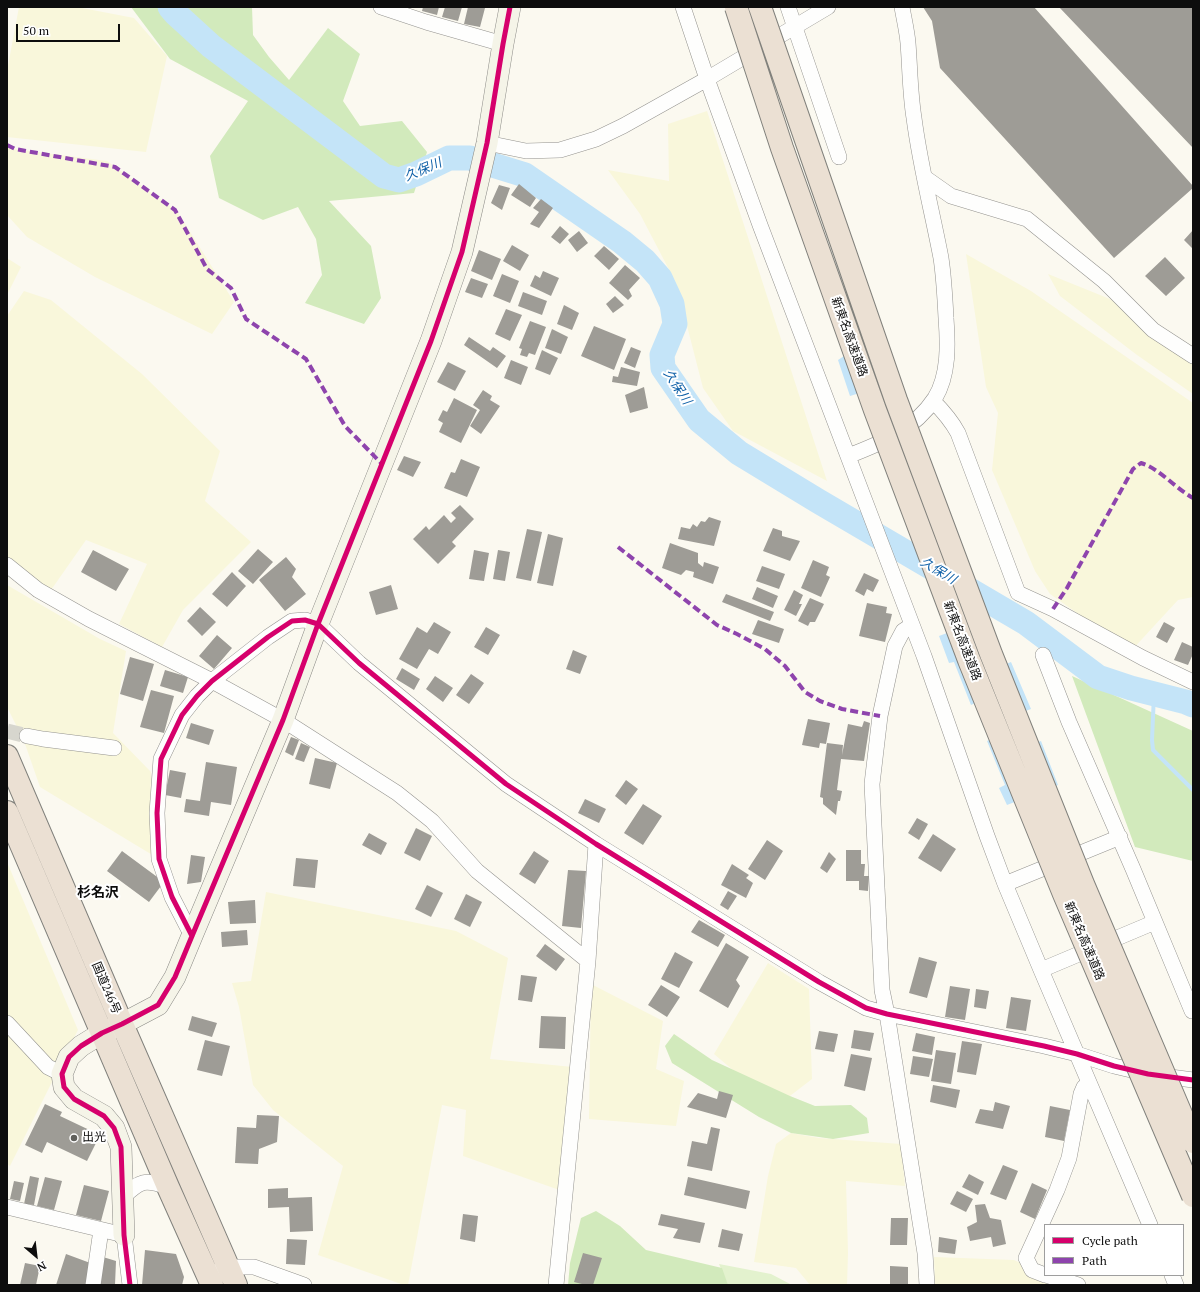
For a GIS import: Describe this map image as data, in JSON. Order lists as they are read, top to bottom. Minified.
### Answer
{"streets":{"highway":["新東名高速道路","国道246号"]},"districts":["杉名沢"],"water":["久保川"],"places":["出光"],"legend":["Cycle path","Path"],"scale_bar":"50 m","north":"bottom right"}
